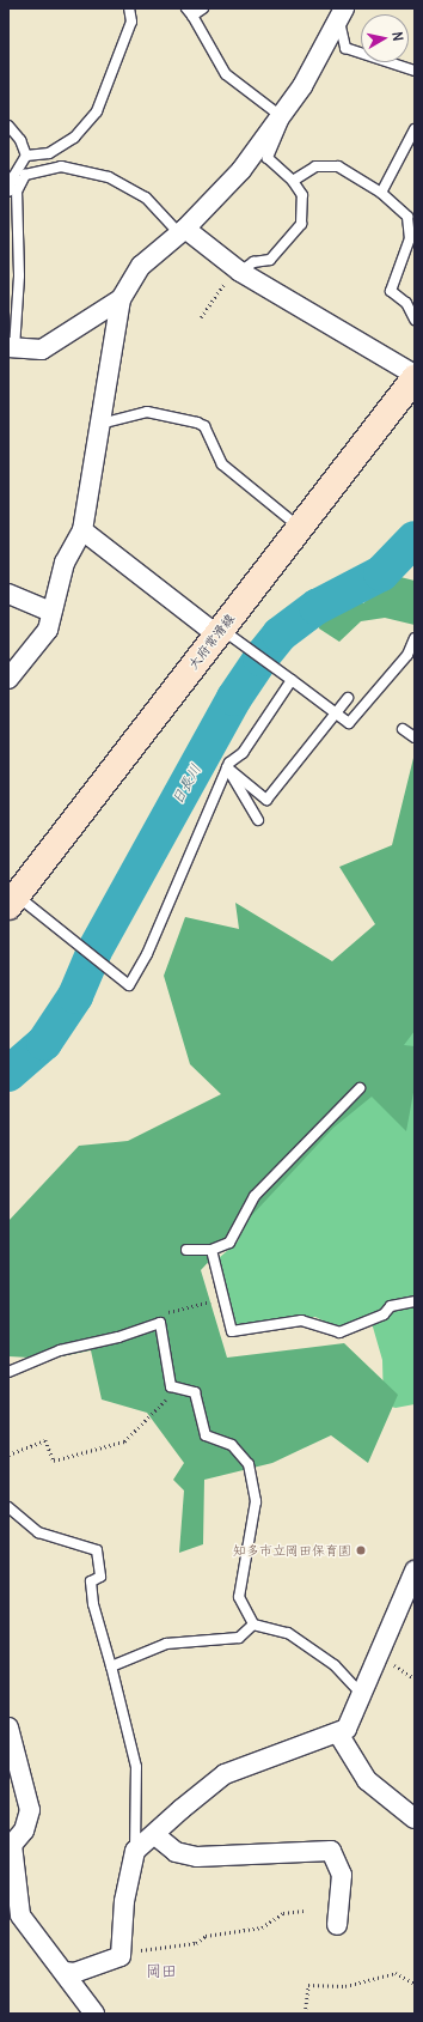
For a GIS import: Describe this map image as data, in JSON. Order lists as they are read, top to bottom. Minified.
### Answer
{"streets":{"main road":["大府常滑線"]},"districts":["岡田"],"water":["日長川"],"places":["知多市立岡田保育園"],"north":"right"}
